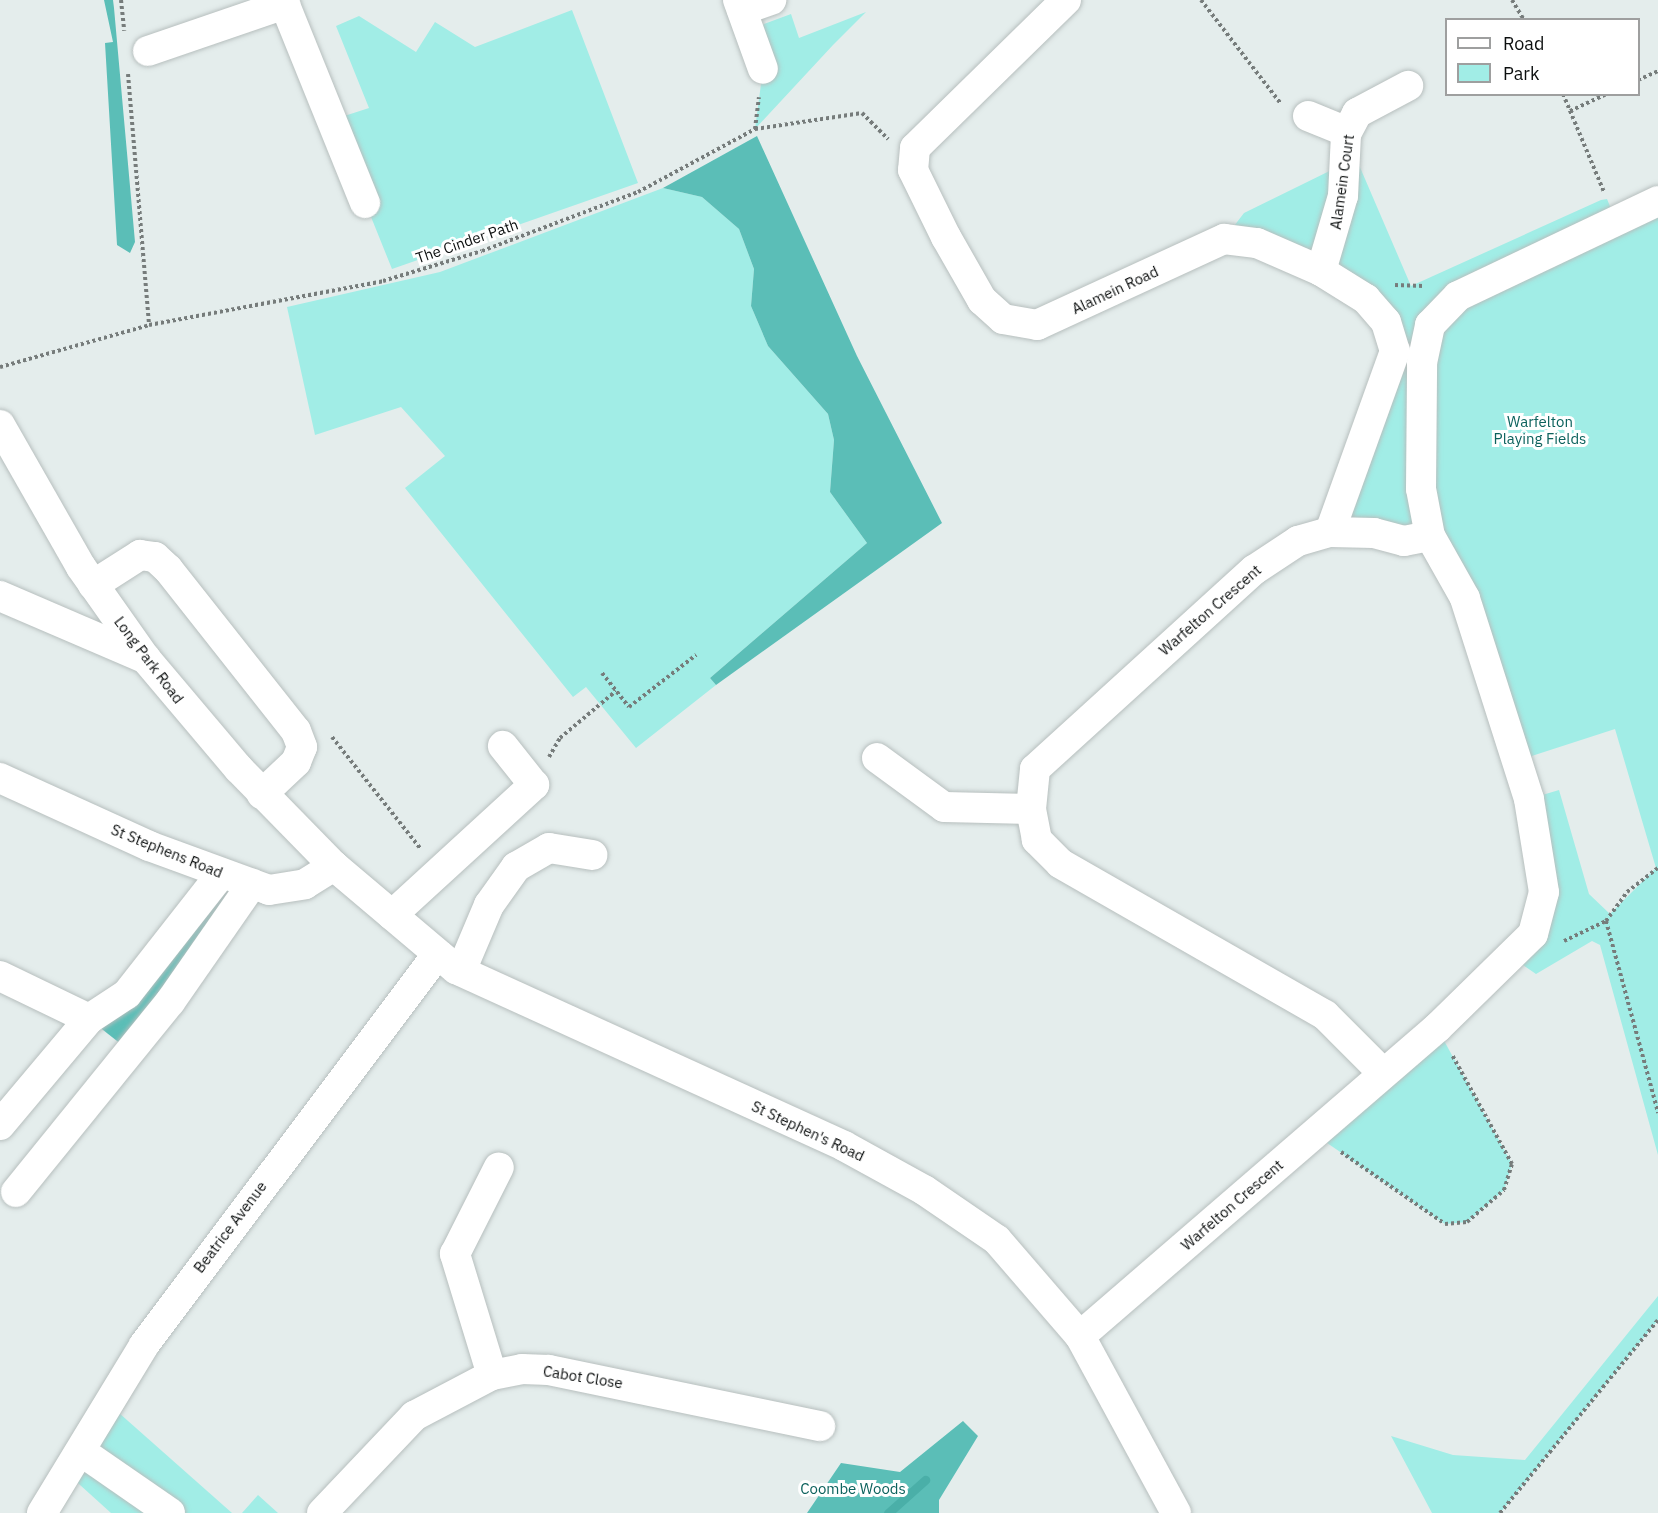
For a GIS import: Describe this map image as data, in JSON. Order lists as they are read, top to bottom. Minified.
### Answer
{"streets":{"street":["Alamein Court","Alamein Road","Warfelton Crescent","Long Park Road","St Stephens Road","St Stephen's Road","Beatrice Avenue","Cabot Close"],"path":["The Cinder Path"]},"crossings":[["Alamein Court","Alamein Road"],["The Cinder Path","Alamein Road"],["Alamein Road","Warfelton Crescent"],["Warfelton Crescent","St Stephen's Road"],["Long Park Road","St Stephens Road"],["Long Park Road","St Stephen's Road"],["St Stephens Road","St Stephen's Road"],["St Stephen's Road","Beatrice Avenue"]],"parks":["Warfelton Playing Fields","Coombe Woods"],"legend":["Road","Park"]}
